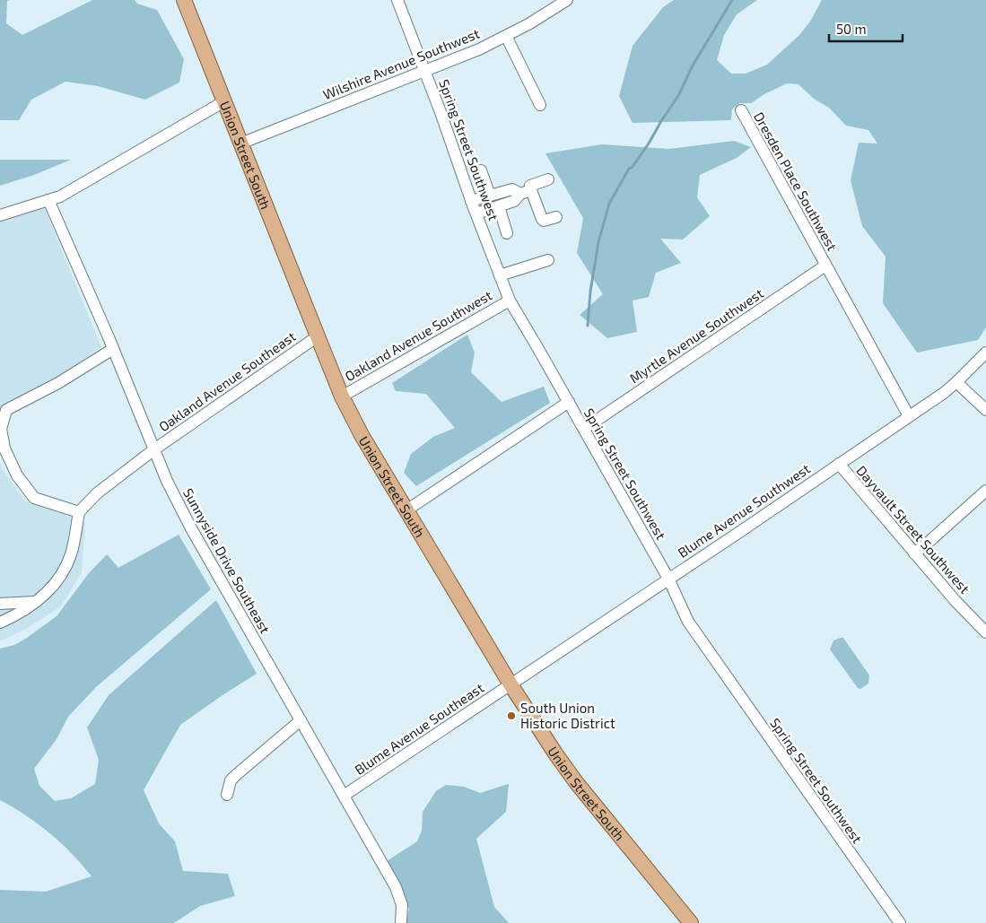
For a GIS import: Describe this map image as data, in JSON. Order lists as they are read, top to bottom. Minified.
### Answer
{"streets":{"main road":["Union Street South"],"street":["Wilshire Avenue Southwest","Spring Street Southwest","Dresden Place Southwest","Oakland Avenue Southwest","Myrtle Avenue Southwest","Oakland Avenue Southeast","Blume Avenue Southwest","Dayvault Street Southwest","Sunnyside Drive Southeast","Blume Avenue Southeast"]},"crossings":[["Wilshire Avenue Southwest","Spring Street Southwest"],["Wilshire Avenue Southwest","Union Street South"],["Spring Street Southwest","Oakland Avenue Southwest"],["Spring Street Southwest","Myrtle Avenue Southwest"],["Spring Street Southwest","Blume Avenue Southwest"],["Union Street South","Oakland Avenue Southwest"],["Union Street South","Oakland Avenue Southeast"],["Union Street South","Blume Avenue Southwest"],["Union Street South","Blume Avenue Southeast"],["Dresden Place Southwest","Myrtle Avenue Southwest"],["Dresden Place Southwest","Blume Avenue Southwest"],["Oakland Avenue Southeast","Sunnyside Drive Southeast"],["Blume Avenue Southwest","Dayvault Street Southwest"],["Blume Avenue Southwest","Blume Avenue Southeast"],["Sunnyside Drive Southeast","Blume Avenue Southeast"]],"places":["South Union Historic District"],"scale_bar":"50 m"}
